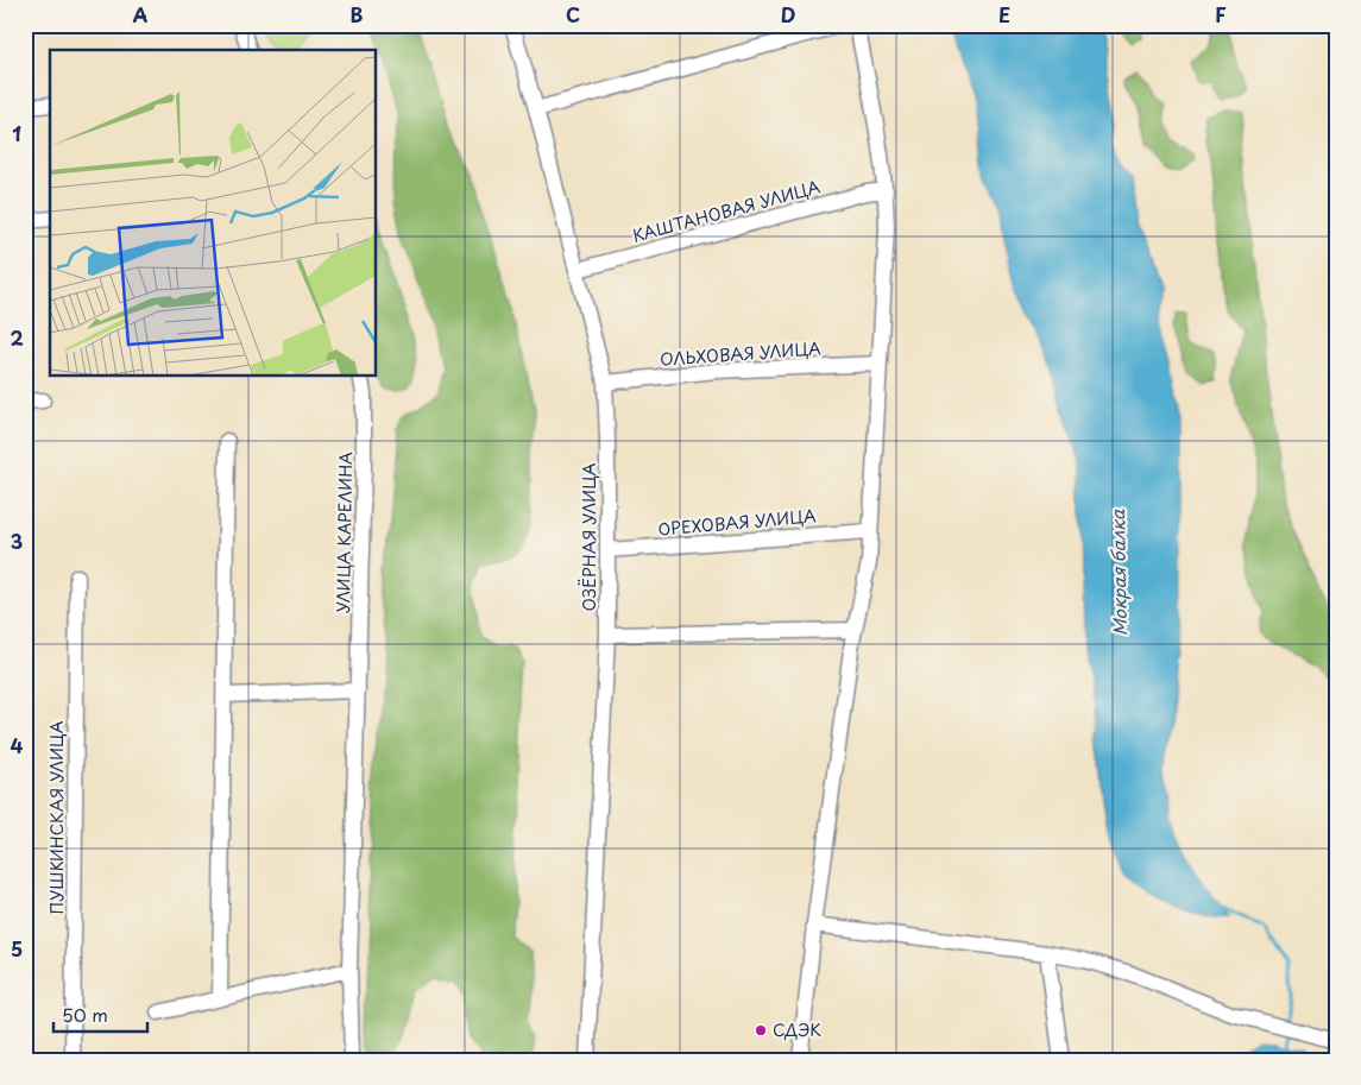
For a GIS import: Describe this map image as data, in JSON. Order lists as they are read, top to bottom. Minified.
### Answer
{"streets":{"street":["КАШТАНОВАЯ УЛИЦА","ОЛЬХОВАЯ УЛИЦА","ОРЕХОВАЯ УЛИЦА","УЛИЦА КАРЕЛИНА","ОЗЁРНАЯ УЛИЦА","ПУШКИНСКАЯ УЛИЦА"]},"crossings":[["КАШТАНОВАЯ УЛИЦА","ОЗЁРНАЯ УЛИЦА"],["ОЛЬХОВАЯ УЛИЦА","ОЗЁРНАЯ УЛИЦА"],["ОРЕХОВАЯ УЛИЦА","ОЗЁРНАЯ УЛИЦА"]],"water":["Мокрая балка"],"places":["СДЭК"],"scale_bar":"50 m","grid":{"columns":["A","B","C","D","E","F"],"rows":["1","2","3","4","5"]}}
